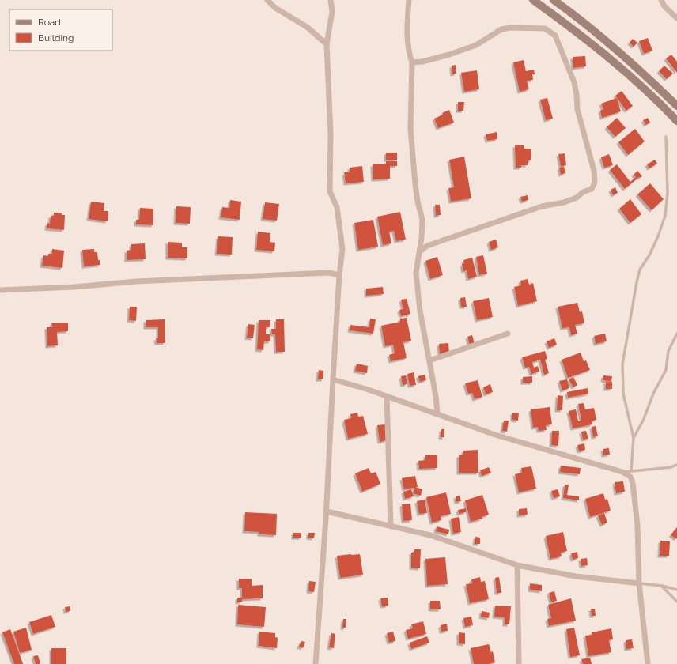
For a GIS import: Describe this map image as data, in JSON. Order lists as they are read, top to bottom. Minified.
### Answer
{"legend":["Road","Building"]}
